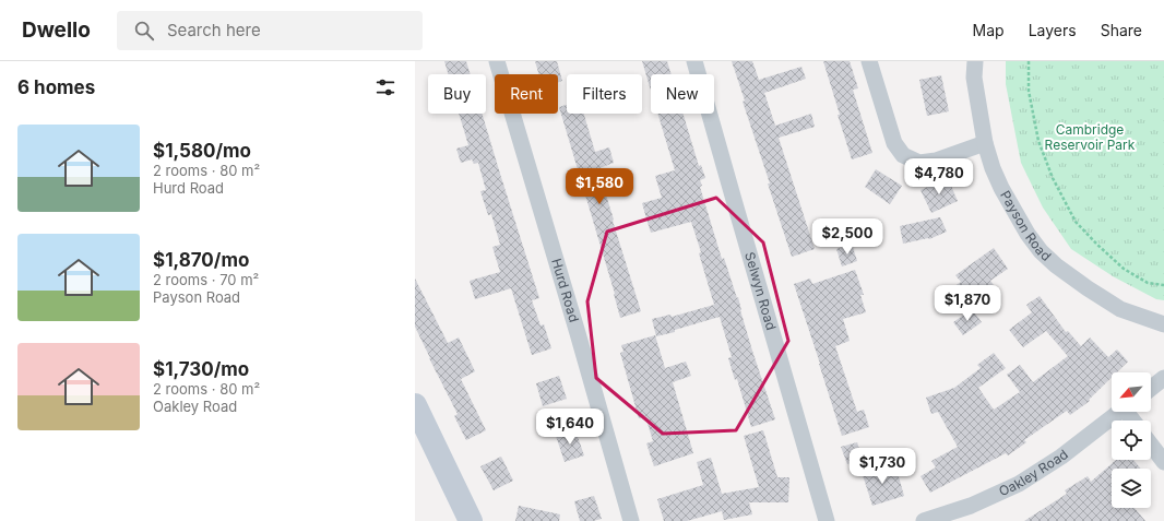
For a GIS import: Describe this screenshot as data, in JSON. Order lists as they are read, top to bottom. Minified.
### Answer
{"streets":{"street":["Payson Road","Hurd Road","Selwyn Road","Oakley Road"]},"parks":["Cambridge Reservoir Park"],"north":"bottom left","page":{"header":"Dwello","search":"Search here","nav":["Map","Layers","Share"],"heading":"6 homes","chip":["Buy","Rent","Filters","New"],"list":[{"name":"$1,580/mo","note":"2 rooms · 80 m² · Hurd Road"},{"name":"$1,870/mo","note":"2 rooms · 70 m² · Payson Road"},{"name":"$1,730/mo","note":"2 rooms · 80 m² · Oakley Road"}],"price":["$4,780","$1,580","$2,500","$1,870","$1,640","$1,730"]}}
